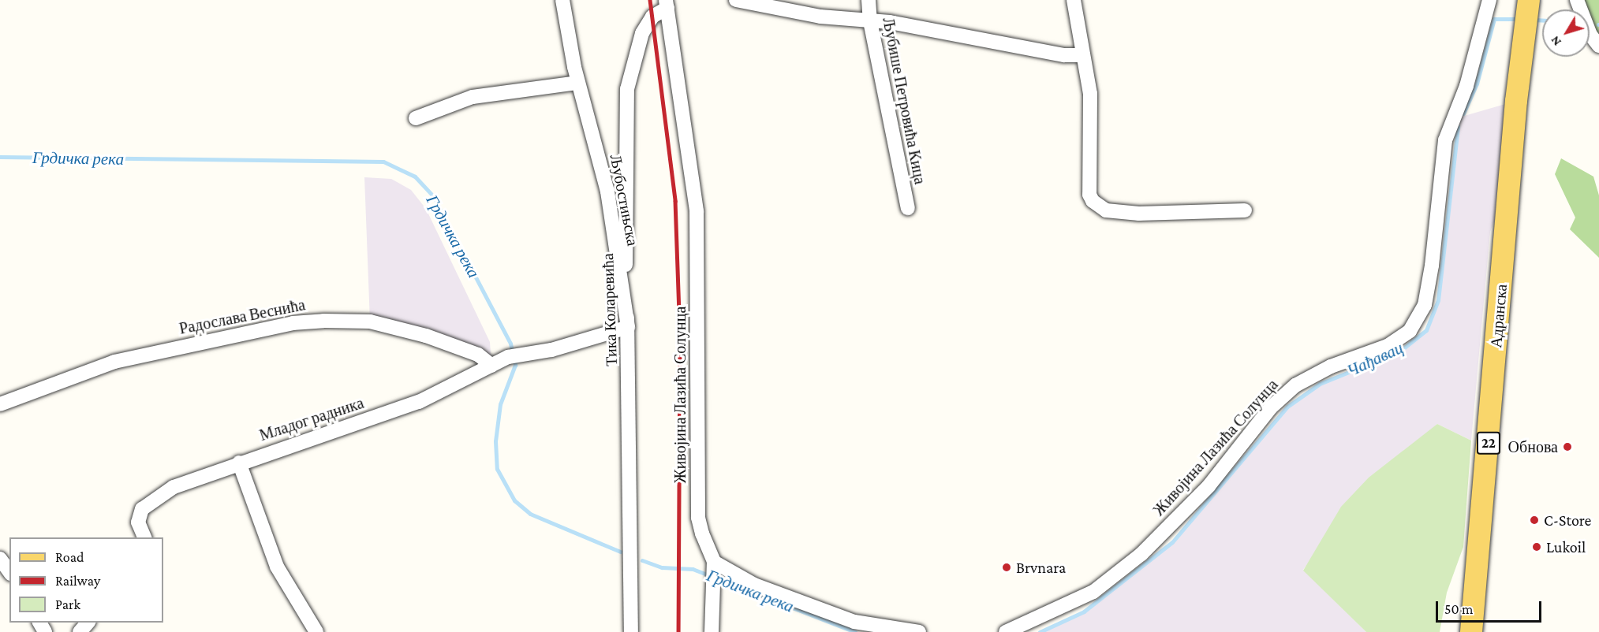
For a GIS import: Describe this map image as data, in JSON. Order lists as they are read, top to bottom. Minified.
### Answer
{"streets":{"main road":["Адранска","22"],"street":["Љубише Петровића Кица","Љубостињска","Тика Коларевића","Радослава Веснића","Живојина Лазића Солунца","Младог радника"]},"crossings":[["Љубостињска","Тика Коларевића"],["Љубостињска","Младог радника"],["Тика Коларевића","Живојина Лазића Солунца"],["Тика Коларевића","Младог радника"],["Радослава Веснића","Младог радника"]],"water":["Грдичка река","Чађавац"],"places":["Обнова","C-Store","Lukoil","Brvnara"],"legend":["Road","Railway","Park"],"scale_bar":"50 m","north":"bottom left"}
